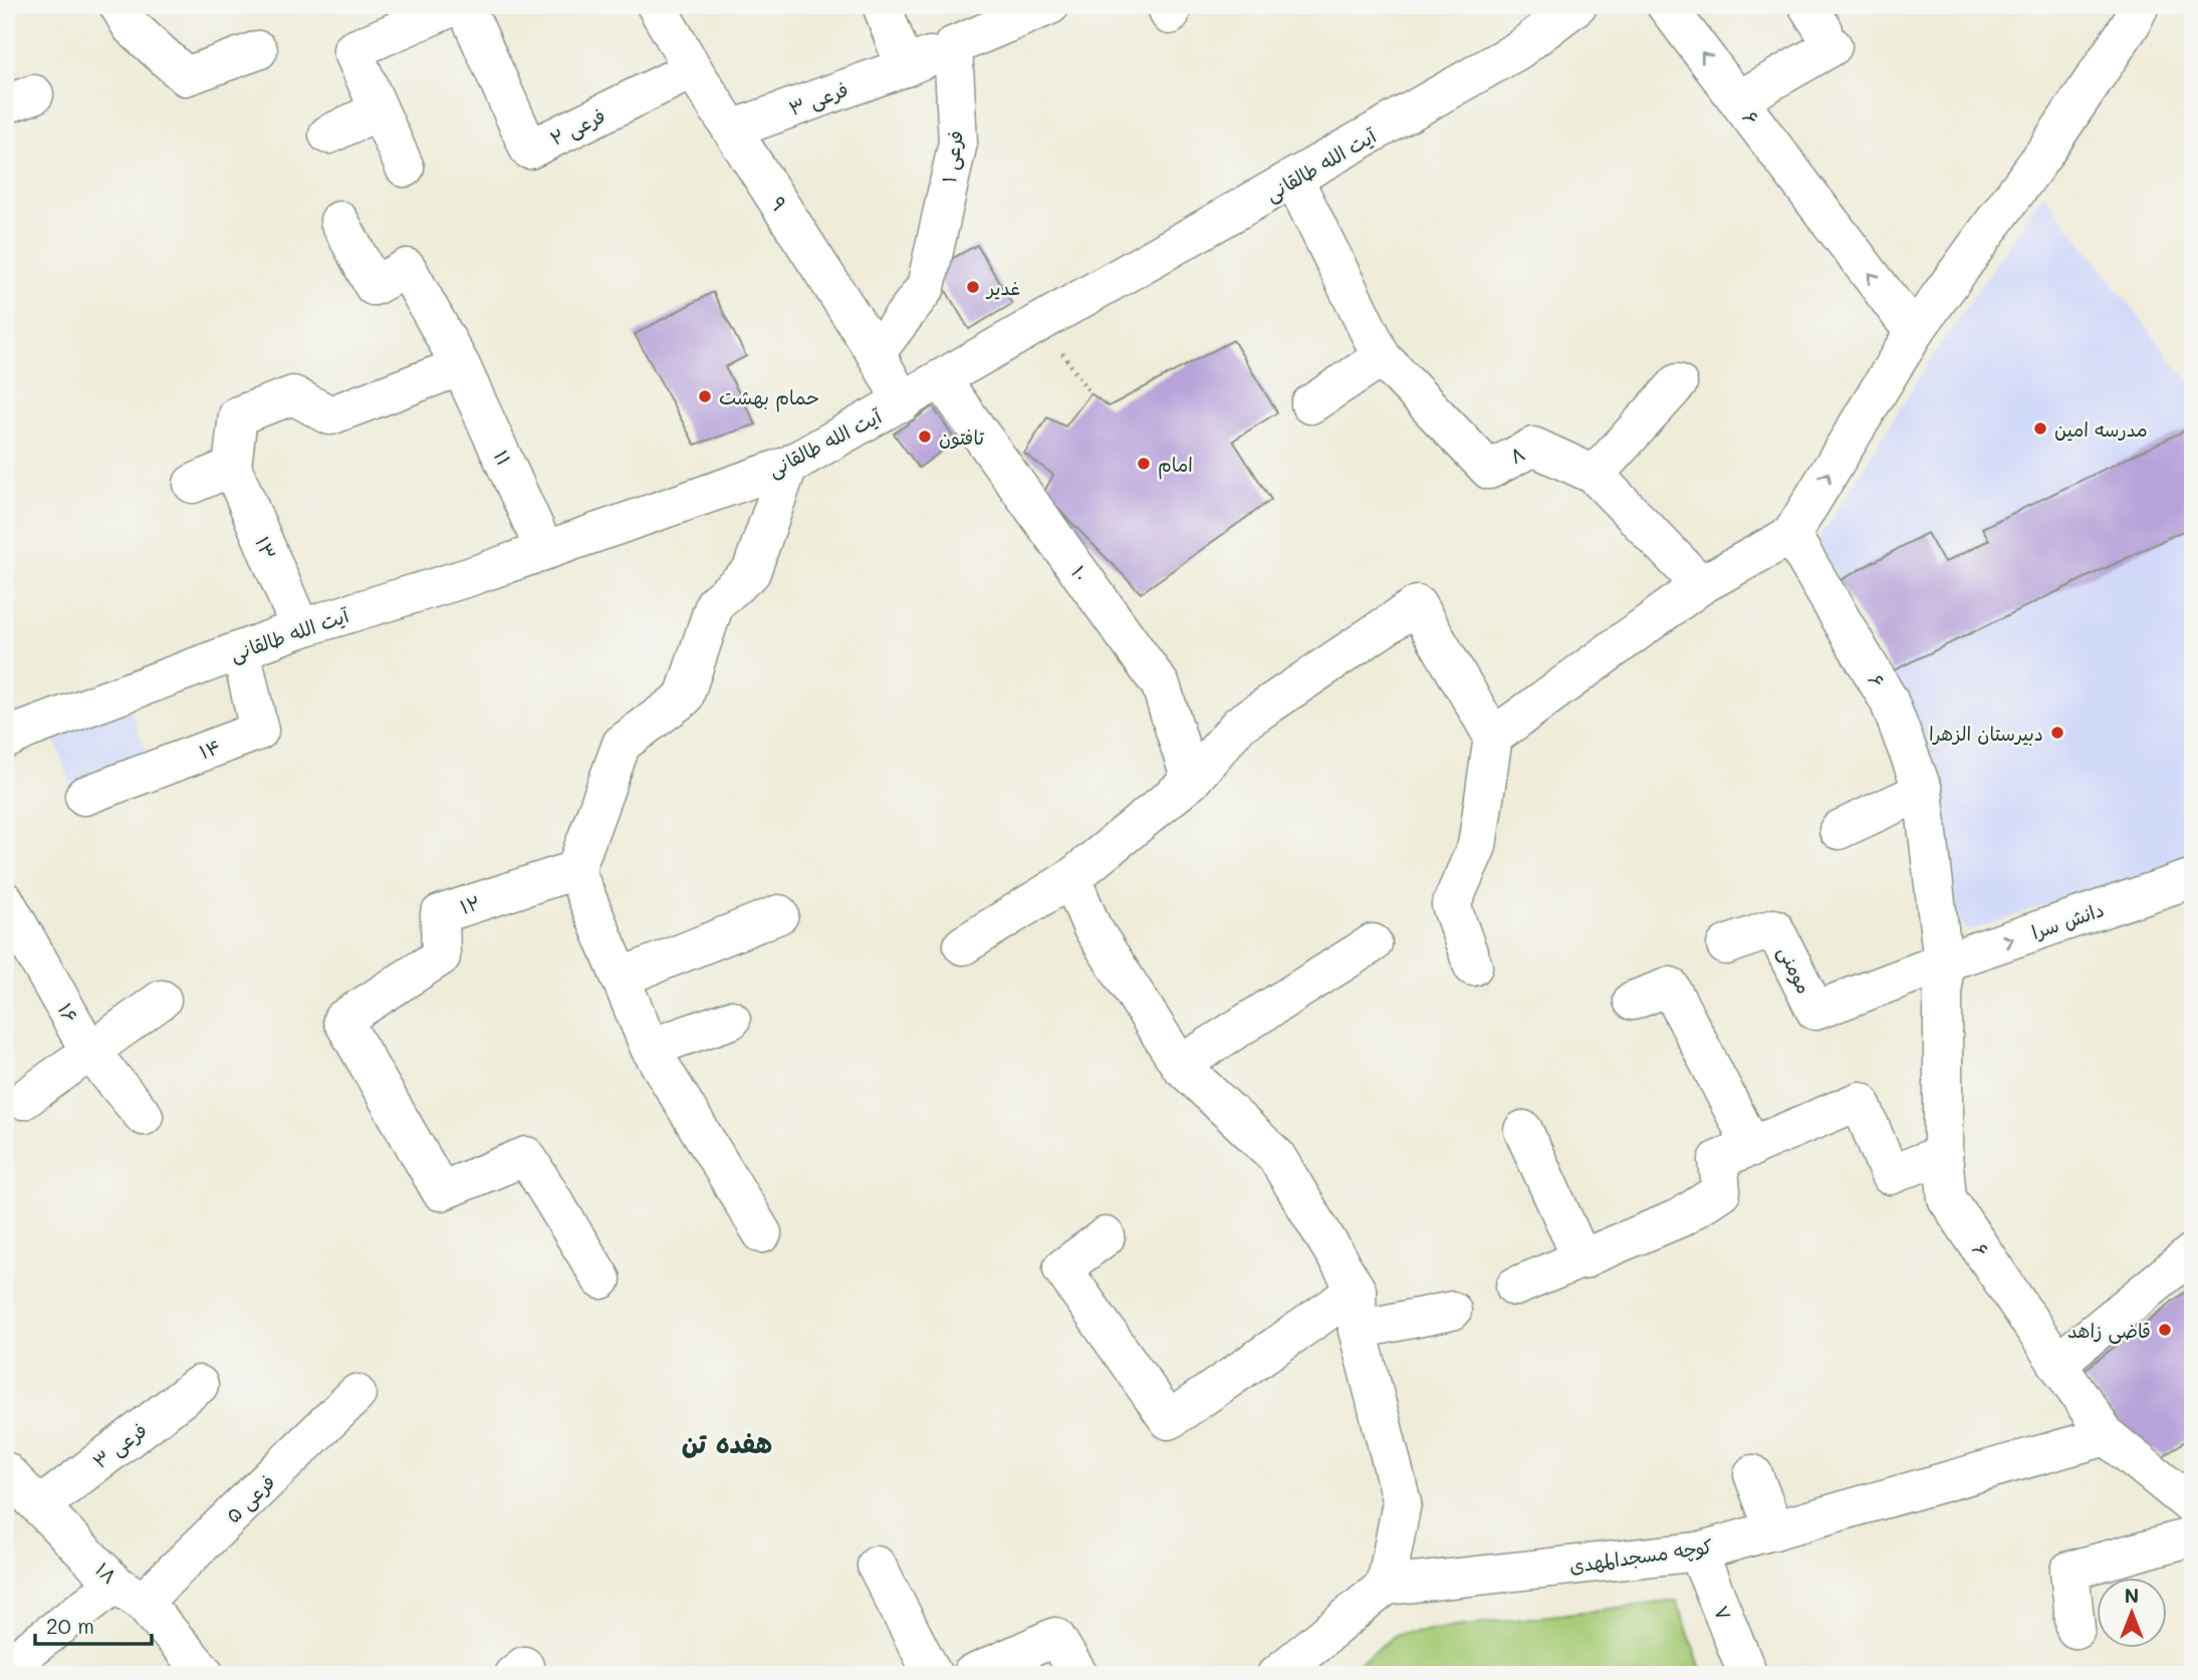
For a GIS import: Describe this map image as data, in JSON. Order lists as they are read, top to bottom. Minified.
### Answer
{"streets":{"street":["فرعی ۳","۶","فرعی ۲","فرعی ۱","آیت الله طالقانی","۹","۸","۱۱","۱۳","۱۰","۱۴","۱۲","دانش سرا","مومنی","۱۶","فرعی ۵","کوچه مسجدالمهدی","۱۸","۷"]},"crossings":[["فرعی ۳","فرعی ۱"],["فرعی ۳","۹"],["فرعی ۳","۱۸"],["۶","دانش سرا"],["۶","مومنی"],["۶","کوچه مسجدالمهدی"],["فرعی ۲","۹"],["فرعی ۱","۹"],["آیت الله طالقانی","۹"],["آیت الله طالقانی","۸"],["آیت الله طالقانی","۱۱"],["آیت الله طالقانی","۱۳"],["آیت الله طالقانی","۱۰"],["آیت الله طالقانی","۱۴"],["دانش سرا","مومنی"],["فرعی ۵","۱۸"],["کوچه مسجدالمهدی","۷"]],"one_way":["دانش سرا"],"districts":["هفده تن"],"places":["غدیر","حمام بهشت","مدرسه امین","تافتون","امام","دبیرستان الزهرا","قاضی زاهد"],"scale_bar":"20 m","north":"top"}
